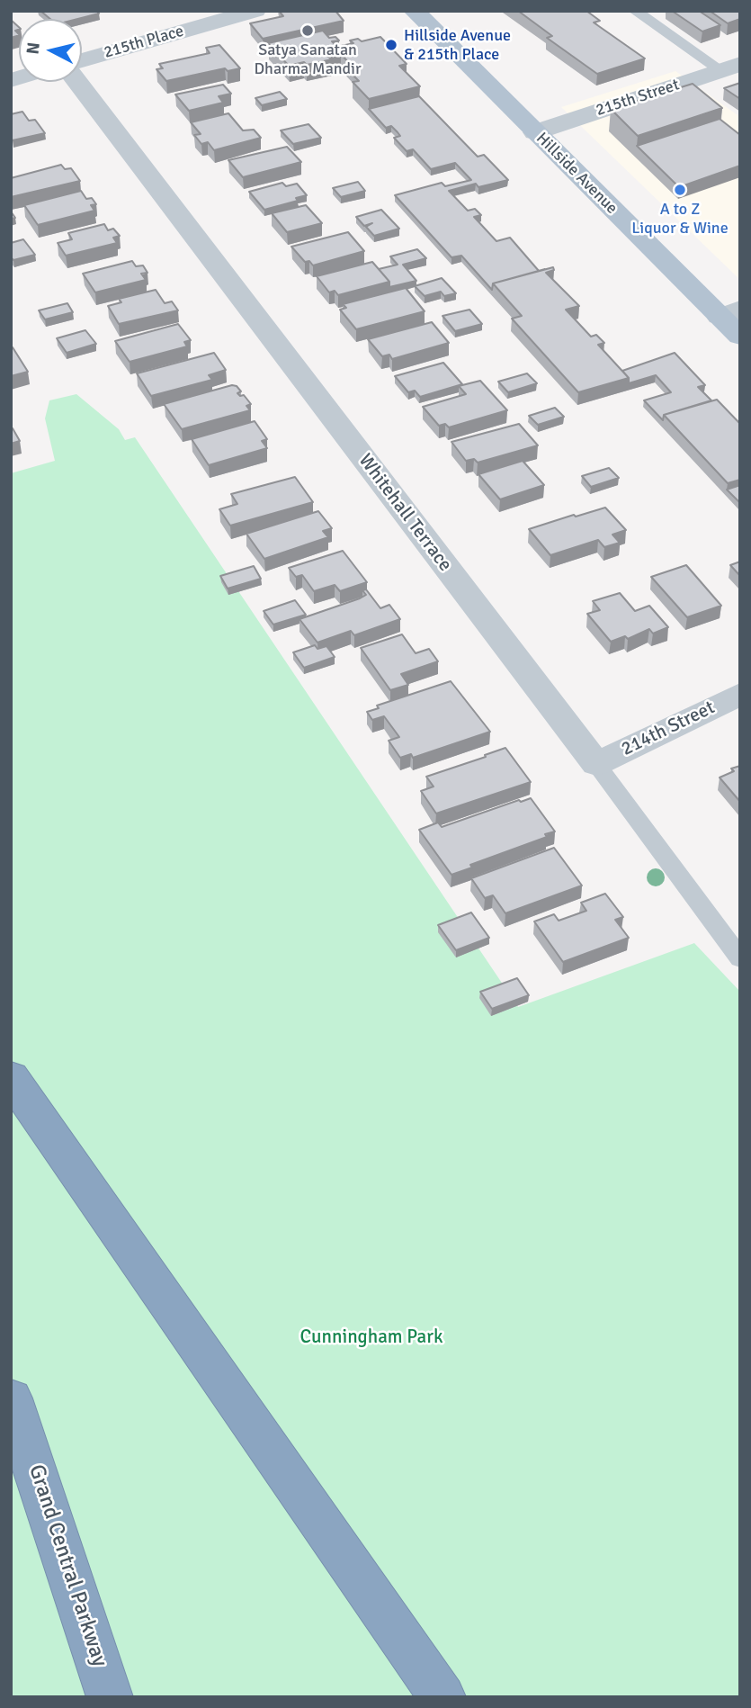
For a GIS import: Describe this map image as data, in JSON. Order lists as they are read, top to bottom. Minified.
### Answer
{"streets":{"highway":["Grand Central Parkway"],"main road":["Hillside Avenue"],"street":["215th Place","215th Street","Whitehall Terrace","214th Street"]},"crossings":[["215th Street","Hillside Avenue"],["Whitehall Terrace","214th Street"]],"parks":["Cunningham Park"],"places":["Satya Sanatan Dharma Mandir","Hillside Avenue & 215th Place","A to Z Liquor & Wine"],"north":"left"}
